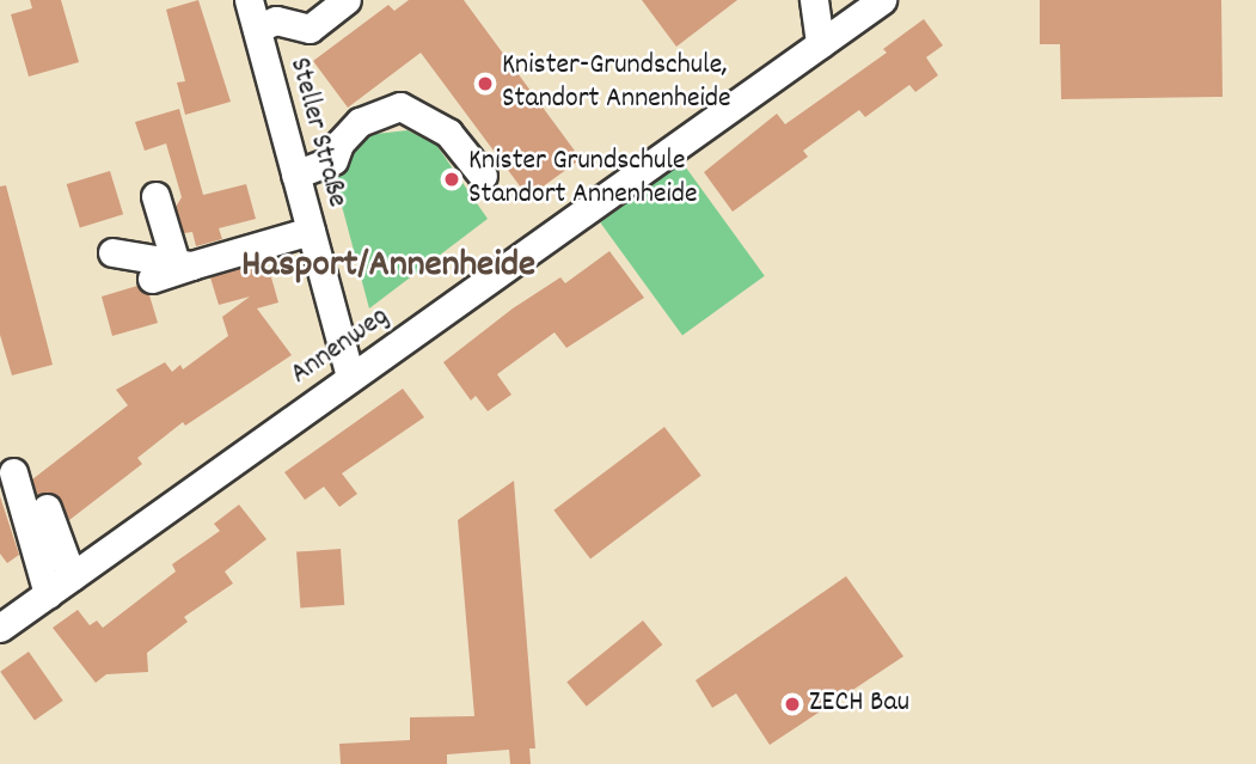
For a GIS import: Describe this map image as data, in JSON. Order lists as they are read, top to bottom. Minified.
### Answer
{"streets":{"street":["Steller Straße","Annenweg"]},"crossings":[["Steller Straße","Annenweg"]],"districts":["Hasport/Annenheide"],"places":["Knister-Grundschule, Standort Annenheide","Knister Grundschule Standort Annenheide","ZECH Bau"]}
